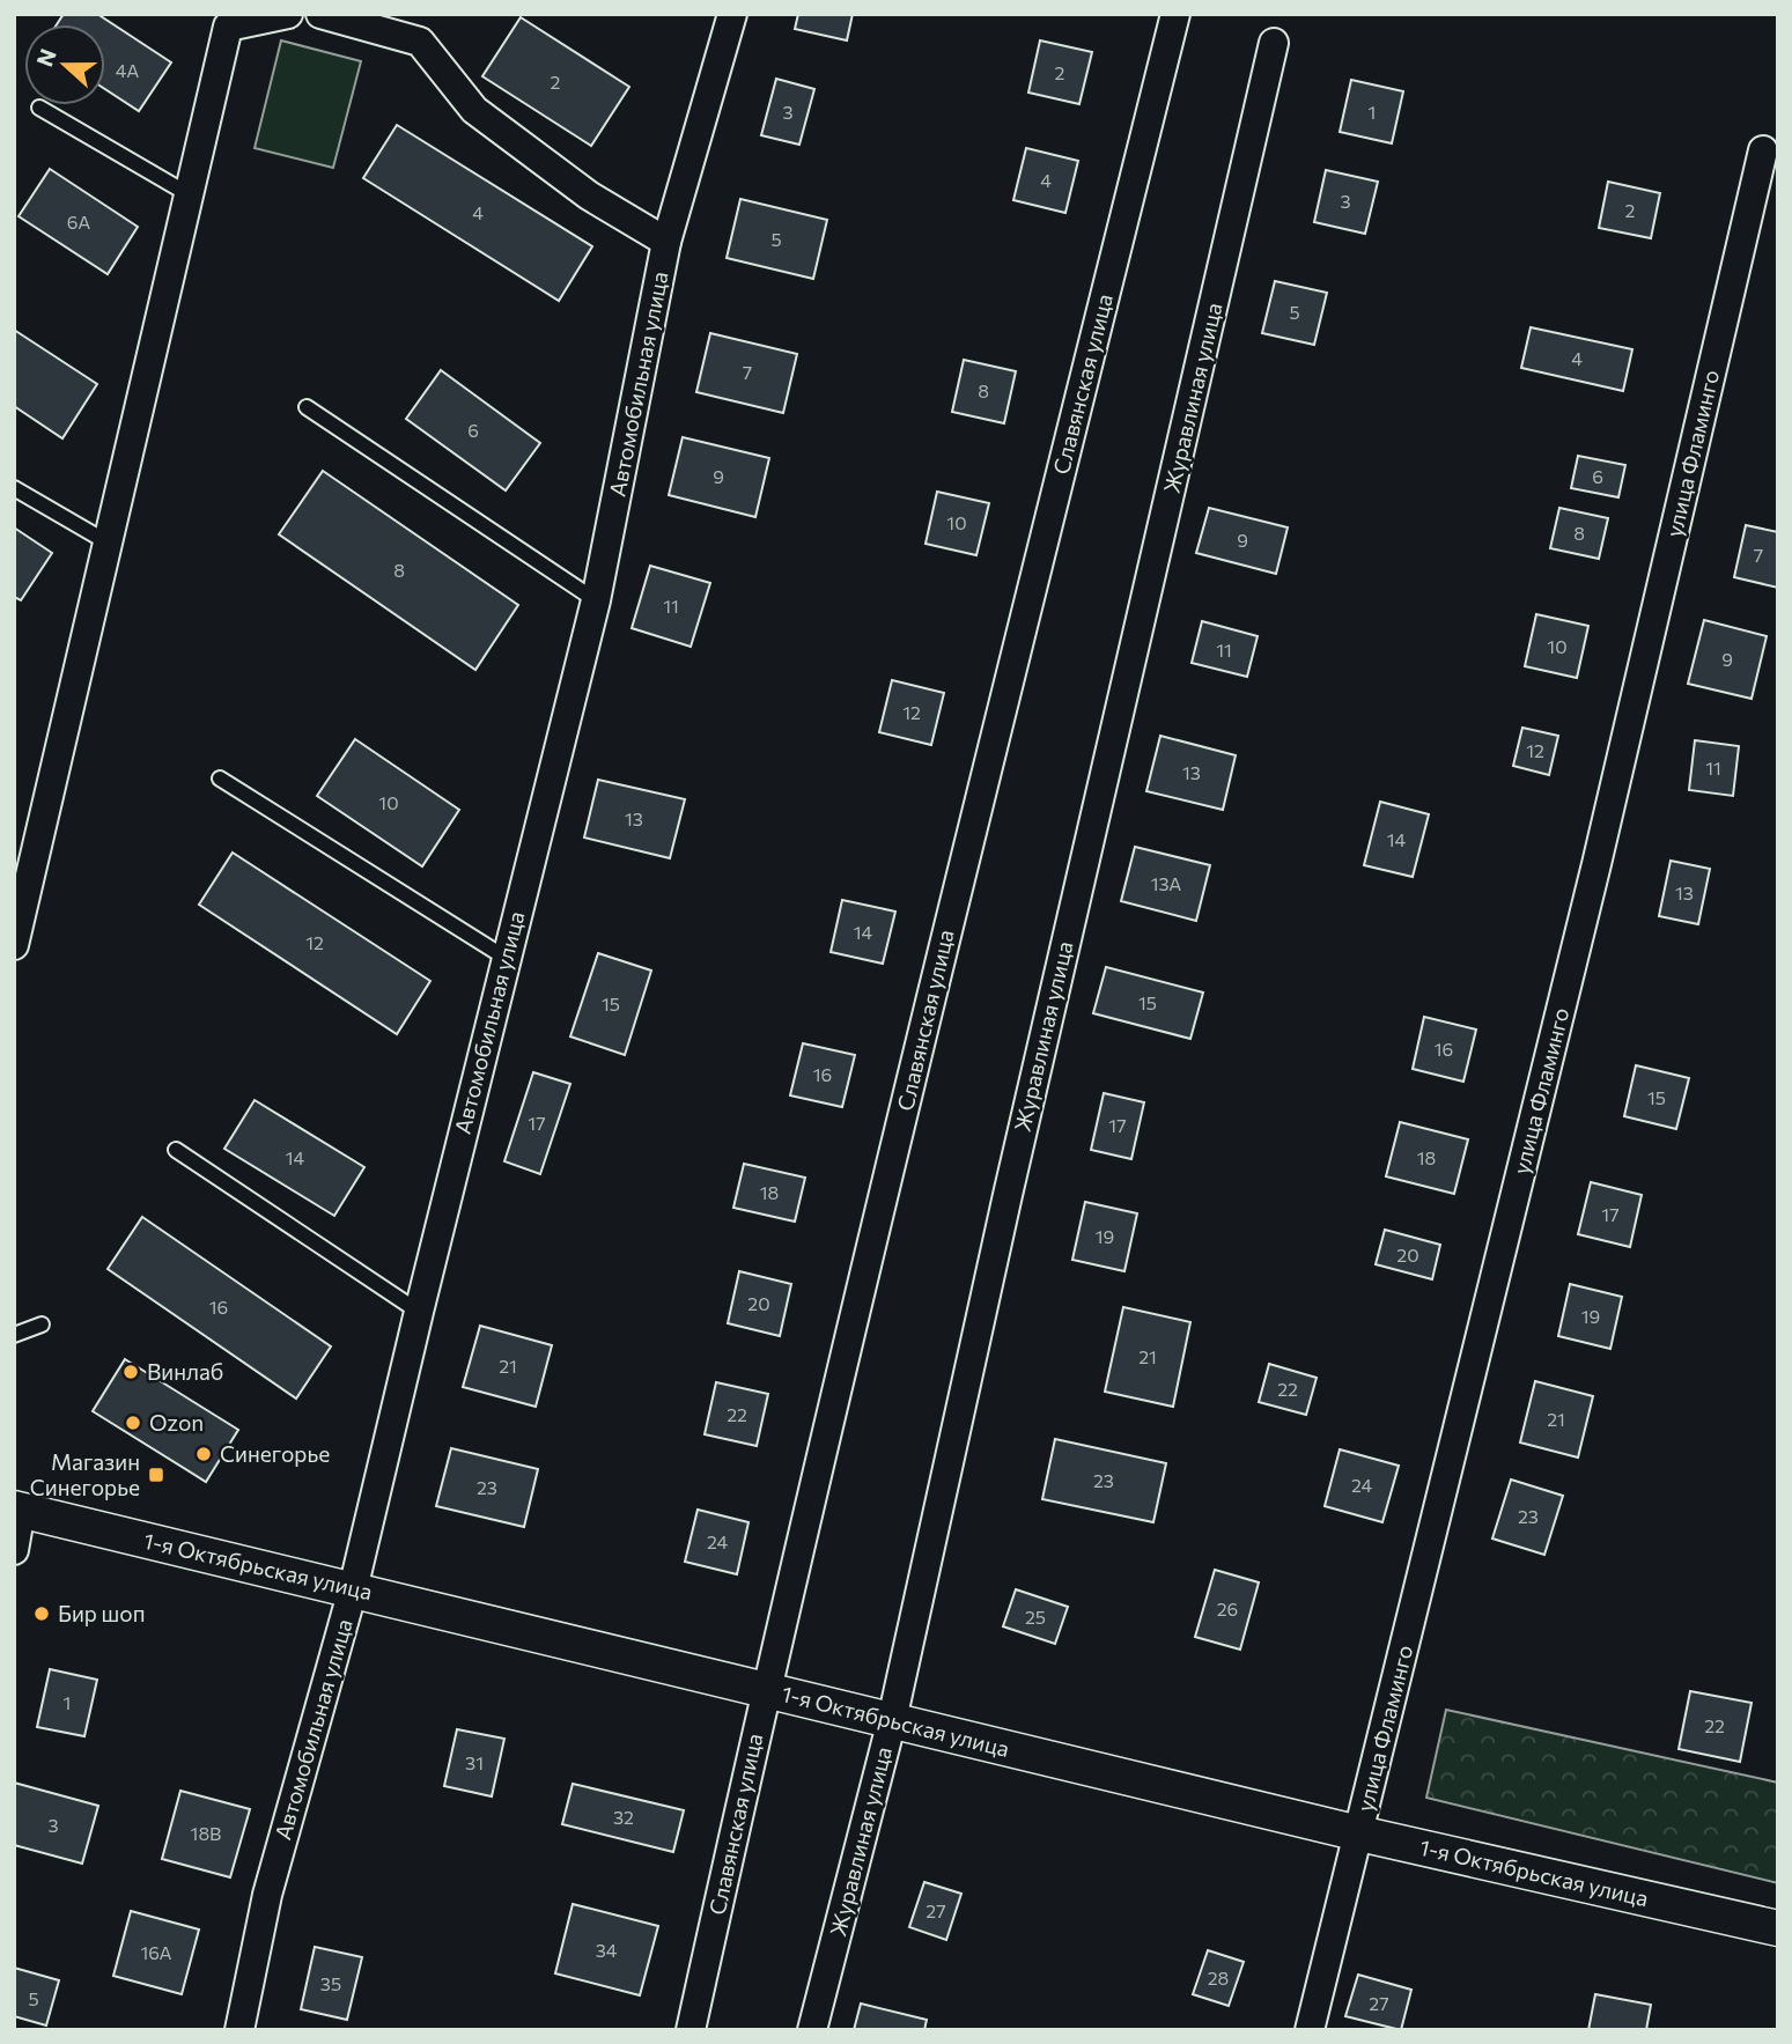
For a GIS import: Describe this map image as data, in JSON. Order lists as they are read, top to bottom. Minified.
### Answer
{"streets":{"street":["Автомобильная улица","Славянская улица","Журавлиная улица","улица Фламинго","1-я Октябрьская улица"]},"crossings":[["Автомобильная улица","1-я Октябрьская улица"],["Славянская улица","1-я Октябрьская улица"],["Журавлиная улица","1-я Октябрьская улица"],["улица Фламинго","1-я Октябрьская улица"]],"places":{"other":["Винлаб","Ozon","Синегорье","Бир шоп"],"transit":["Магазин Синегорье"]},"house_numbers":["4А","2","2","3","1","4","3","2","4","6А","5","5","4","7","8","6","9","6","10","8","9","7","8","11","10","11","9","12","12","11","13","10","13","14","13А","13","14","12","15","15","16","16","15","17","17","14","18","18","17","19","20","20","16","19","21","21","22","22","21","23","24","23","23","24","26","25","1","22","31","32","3","18В","27","34","16А","28","35","5","27"],"north":"left"}
